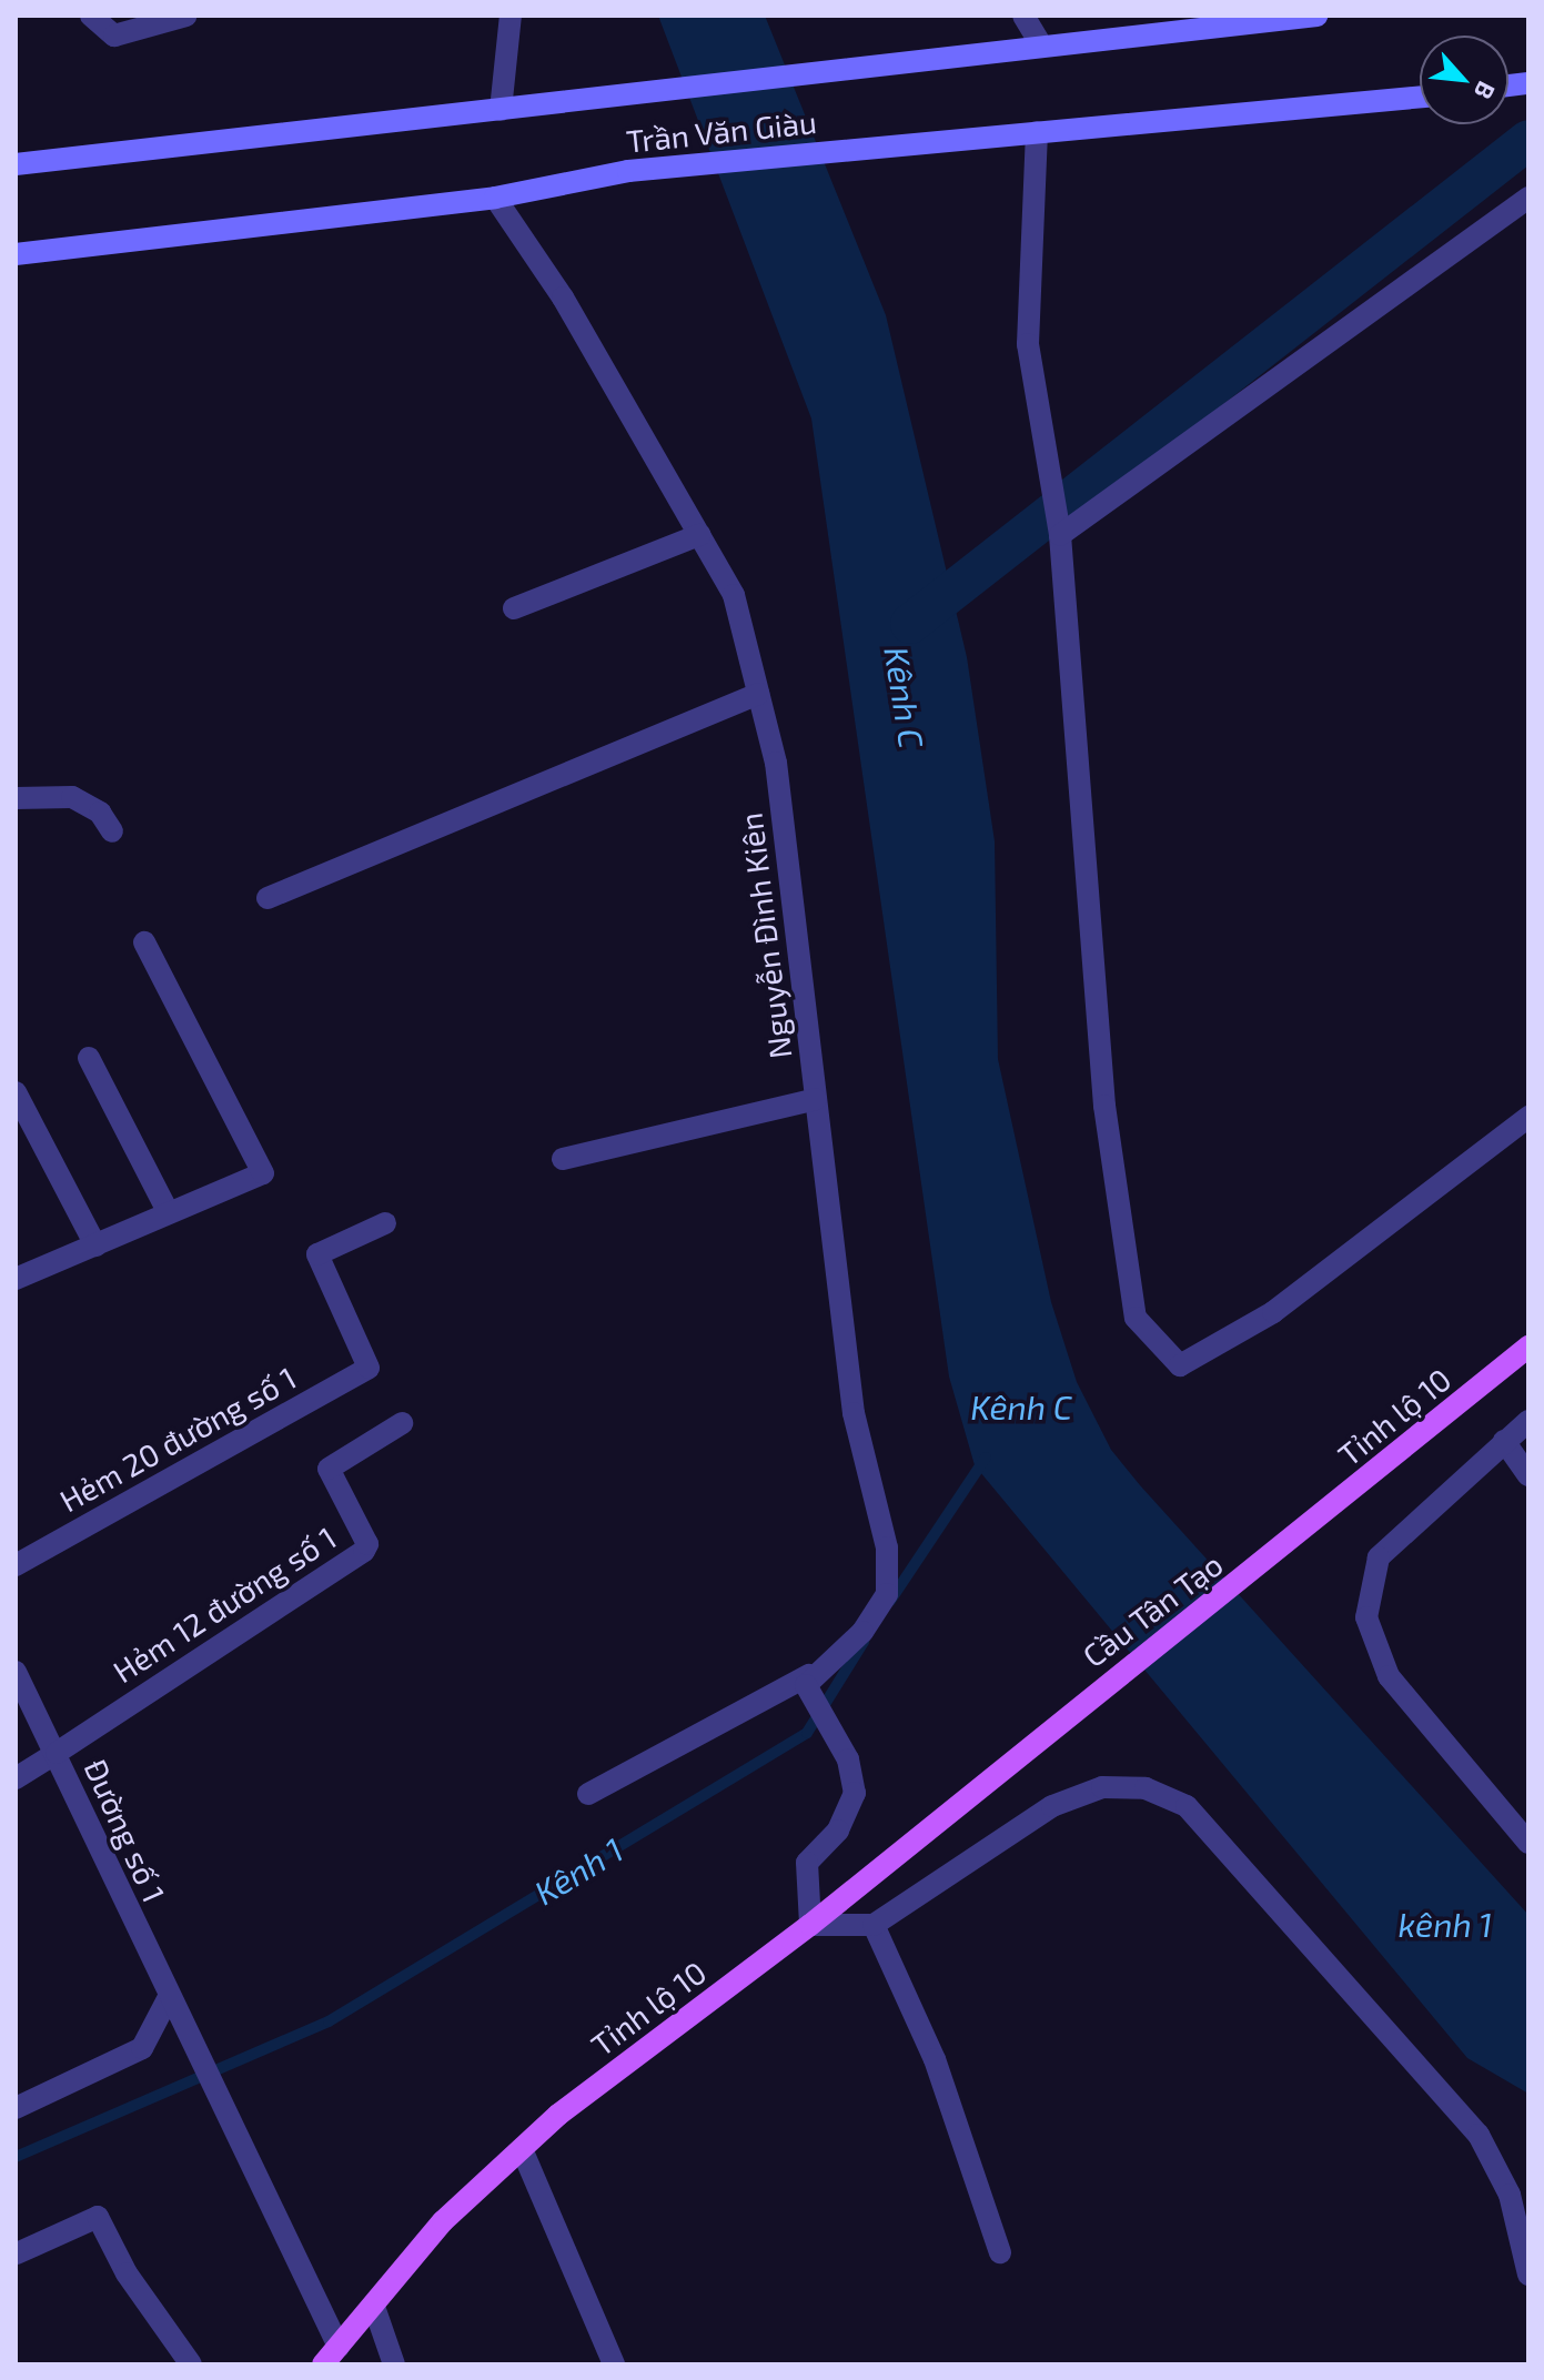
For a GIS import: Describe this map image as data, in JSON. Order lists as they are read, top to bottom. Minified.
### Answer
{"streets":{"main road":["Trần Văn Giàu","Tỉnh lộ 10","Cầu Tân Tạo"],"street":["Nguyễn Đình Kiên","Hẻm 20 đường số 1","Hẻm 12 đường số 1","Đường số 1"]},"crossings":[["Trần Văn Giàu","Nguyễn Đình Kiên"],["Tỉnh lộ 10","Cầu Tân Tạo"],["Tỉnh lộ 10","Đường số 1"],["Hẻm 12 đường số 1","Đường số 1"]],"water":["Kênh C","Kênh 1","kênh 1"],"north":"bottom right"}
